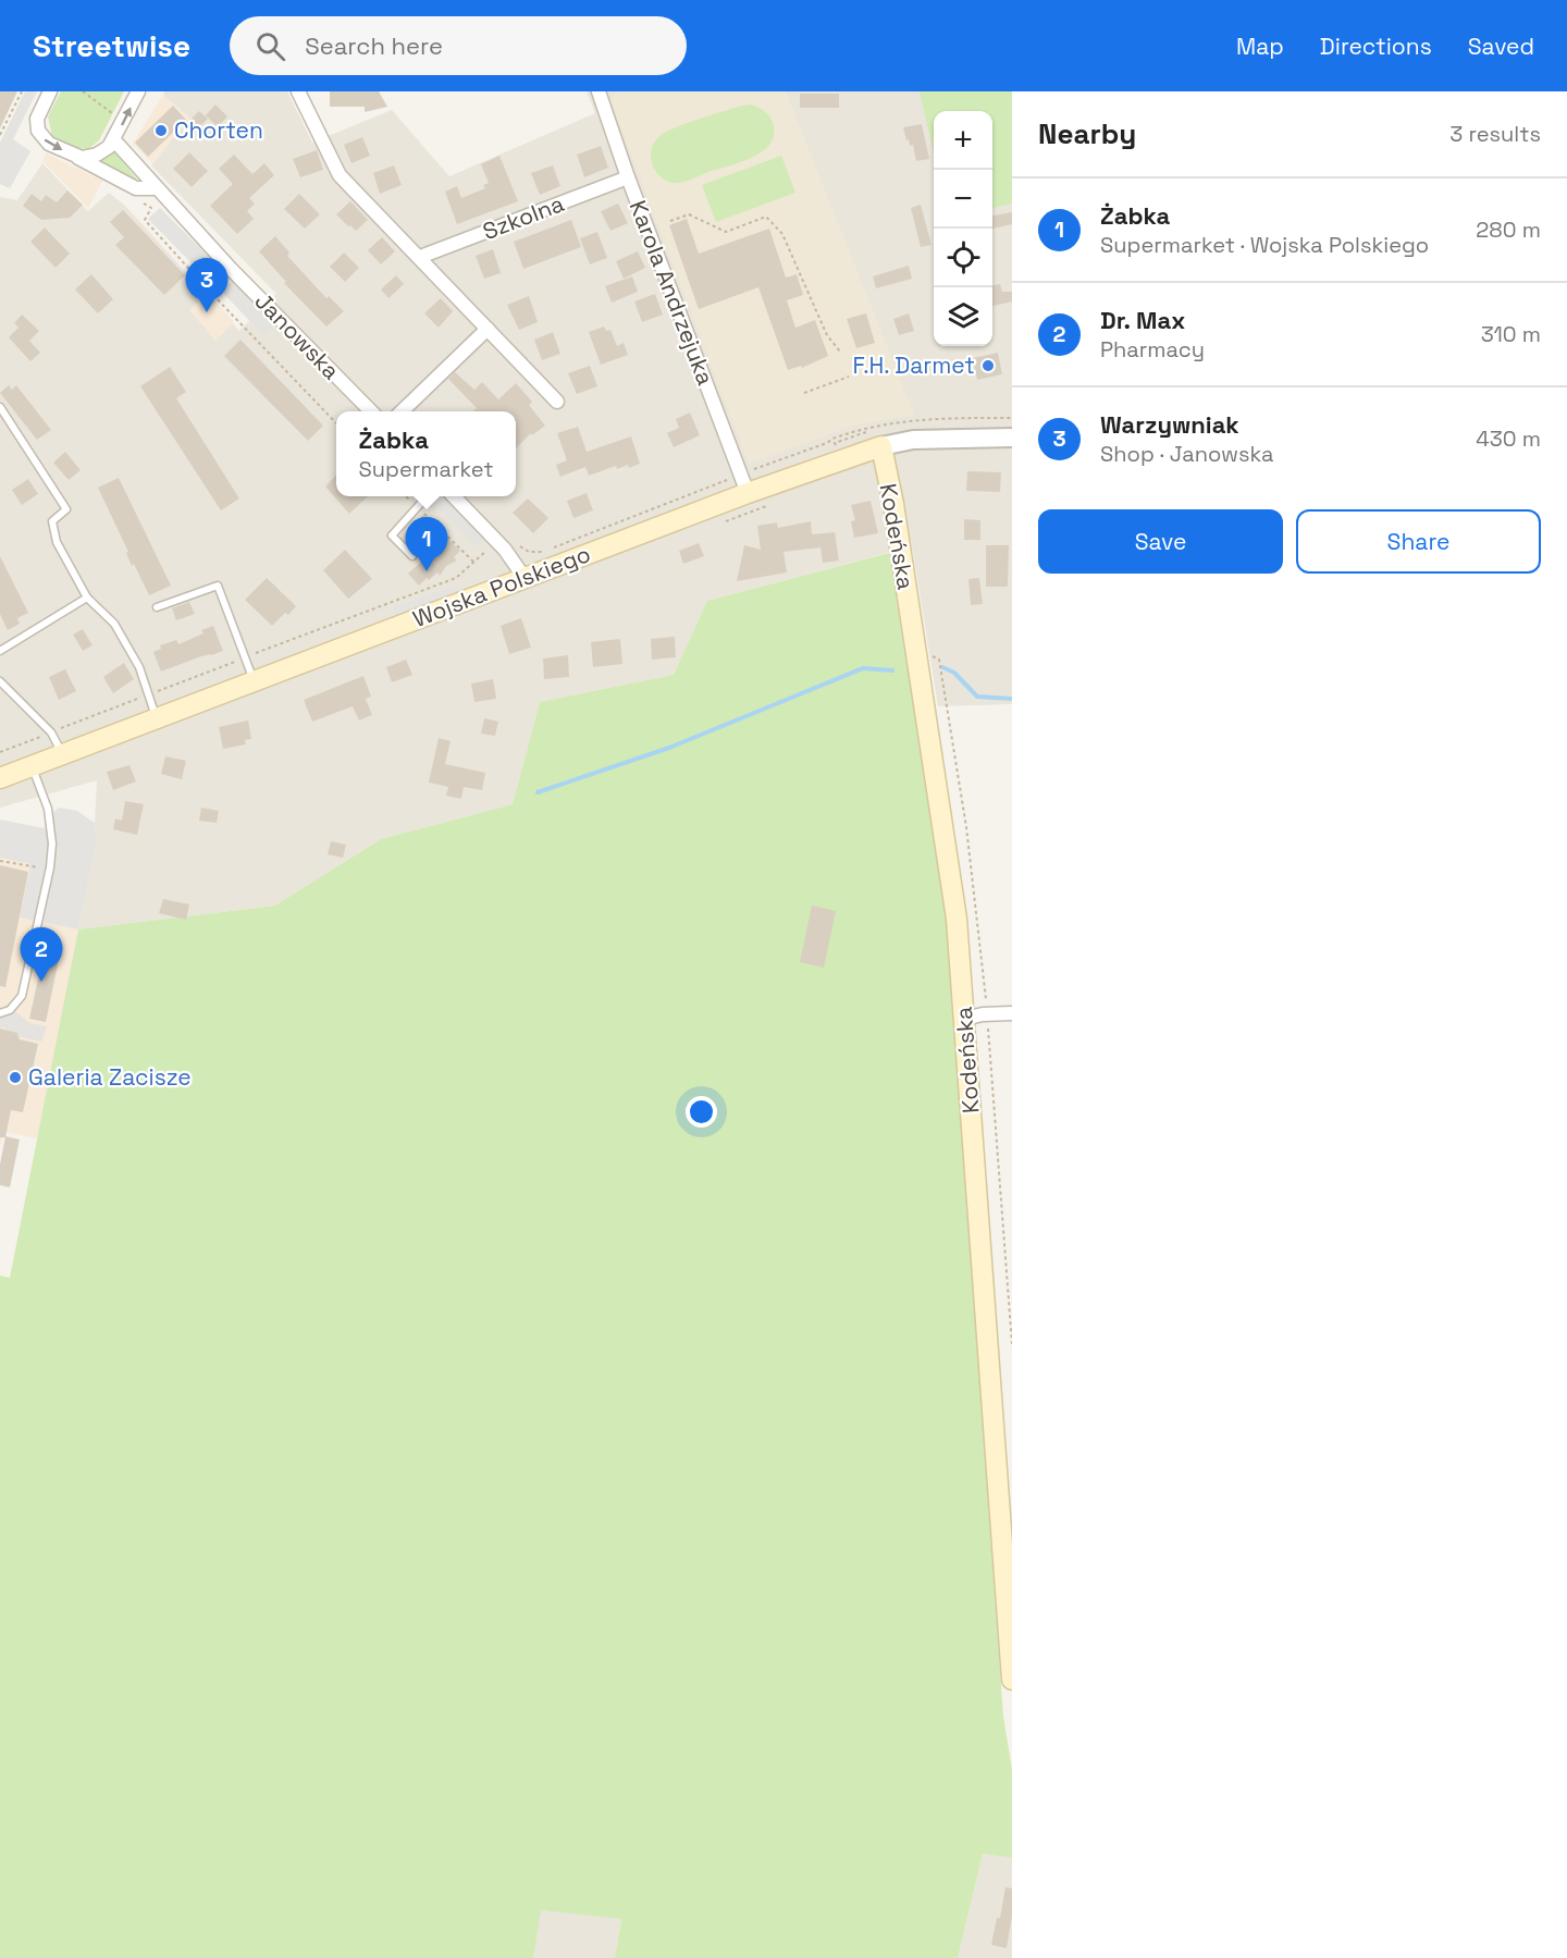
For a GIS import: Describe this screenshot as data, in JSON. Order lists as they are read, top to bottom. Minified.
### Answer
{"streets":{"main road":["Kodeńska","Wojska Polskiego"],"street":["Szkolna","Karola Andrzejuka","Janowska"]},"crossings":[["Szkolna","Karola Andrzejuka"],["Karola Andrzejuka","Wojska Polskiego"],["Kodeńska","Wojska Polskiego"]],"places":["Chorten","F.H. Darmet","Galeria Zacisze"],"page":{"header":"Streetwise","search":"Search here","nav":["Map","Directions","Saved"],"heading":["Nearby","3 results"],"map_buttons":["+","−"],"list":[{"mark":"1","name":"Żabka","note":"Supermarket · Wojska Polskiego","value":"280 m"},{"mark":"2","name":"Dr. Max","note":"Pharmacy","value":"310 m"},{"mark":"3","name":"Warzywniak","note":"Shop · Janowska","value":"430 m"}],"pins":["3","1","2"],"popup":["Żabka","Supermarket"],"buttons":["Save","Share"]}}
